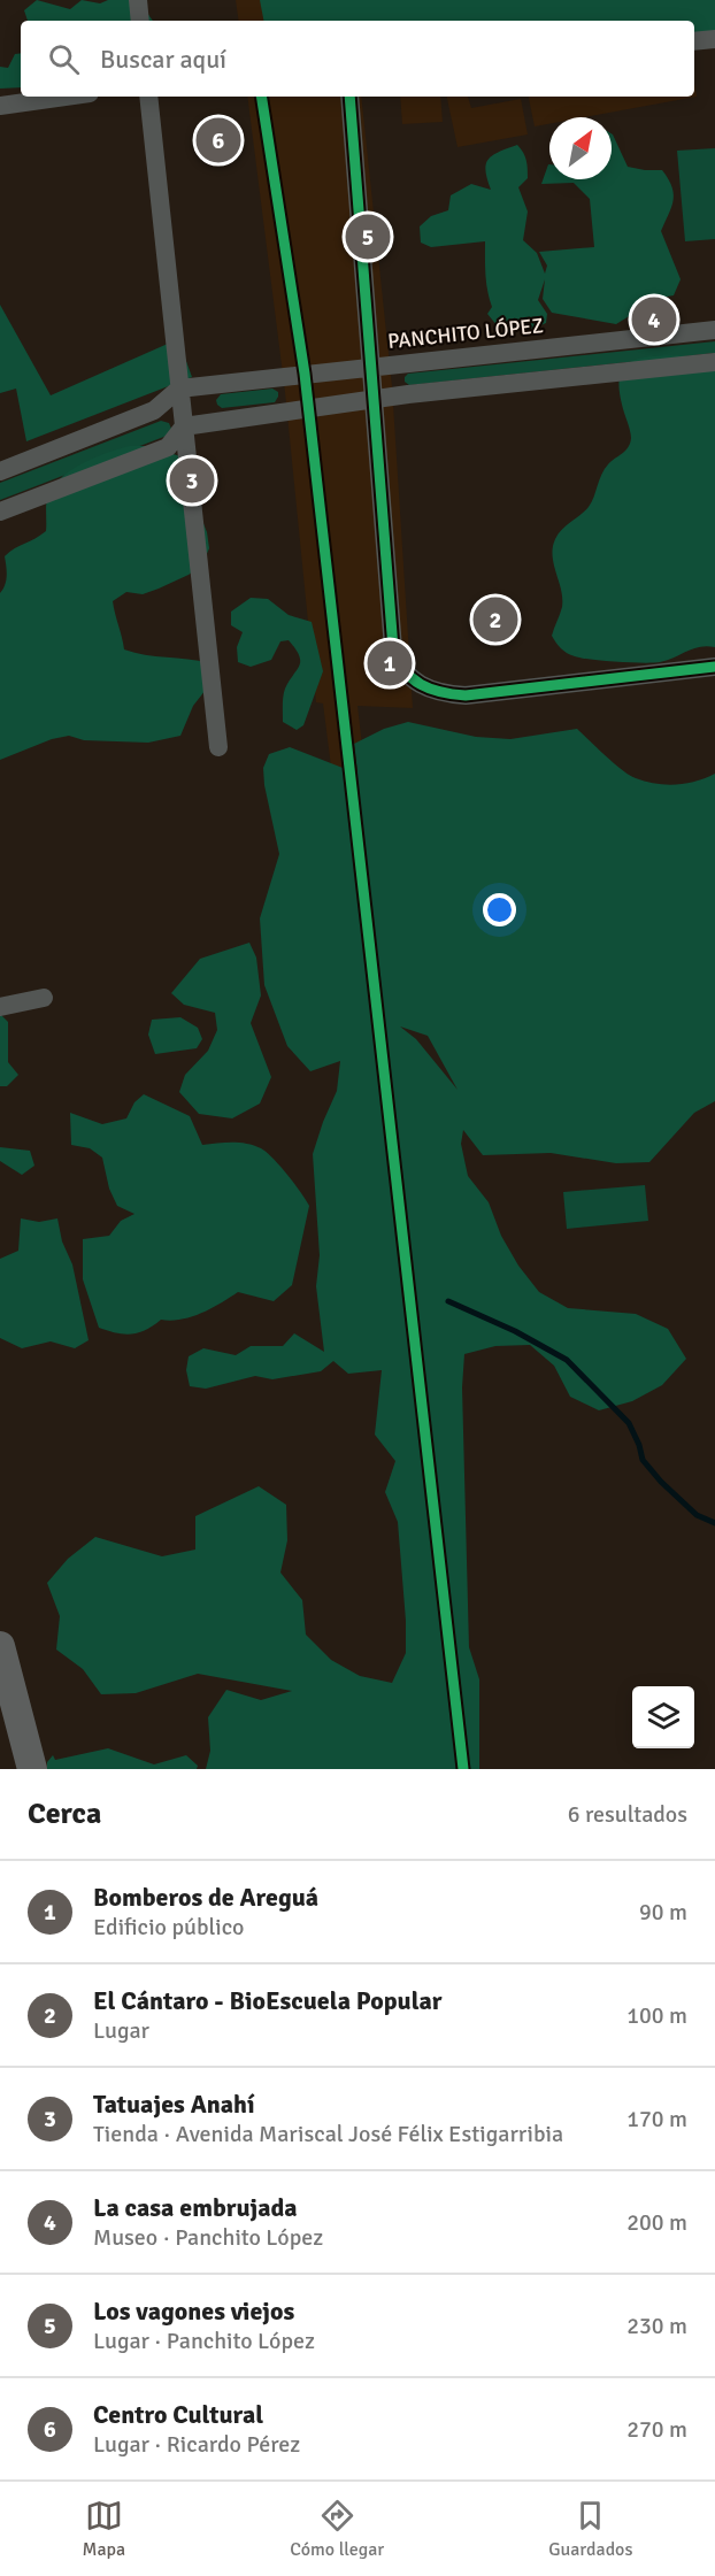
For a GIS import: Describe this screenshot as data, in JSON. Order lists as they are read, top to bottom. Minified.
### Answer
{"streets":{"street":["PANCHITO LÓPEZ"]},"north":"top right","page":{"search":"Buscar aquí","pins":["6","5","4","3","2","1"],"heading":["Cerca","6 resultados"],"list":[{"mark":"1","name":"Bomberos de Areguá","note":"Edificio público","value":"90 m"},{"mark":"2","name":"El Cántaro - BioEscuela Popular","note":"Lugar","value":"100 m"},{"mark":"3","name":"Tatuajes Anahí","note":"Tienda · Avenida Mariscal José Félix Estigarribia","value":"170 m"},{"mark":"4","name":"La casa embrujada","note":"Museo · Panchito López","value":"200 m"},{"mark":"5","name":"Los vagones viejos","note":"Lugar · Panchito López","value":"230 m"},{"mark":"6","name":"Centro Cultural","note":"Lugar · Ricardo Pérez","value":"270 m"}],"nav":["Mapa","Cómo llegar","Guardados"]}}
